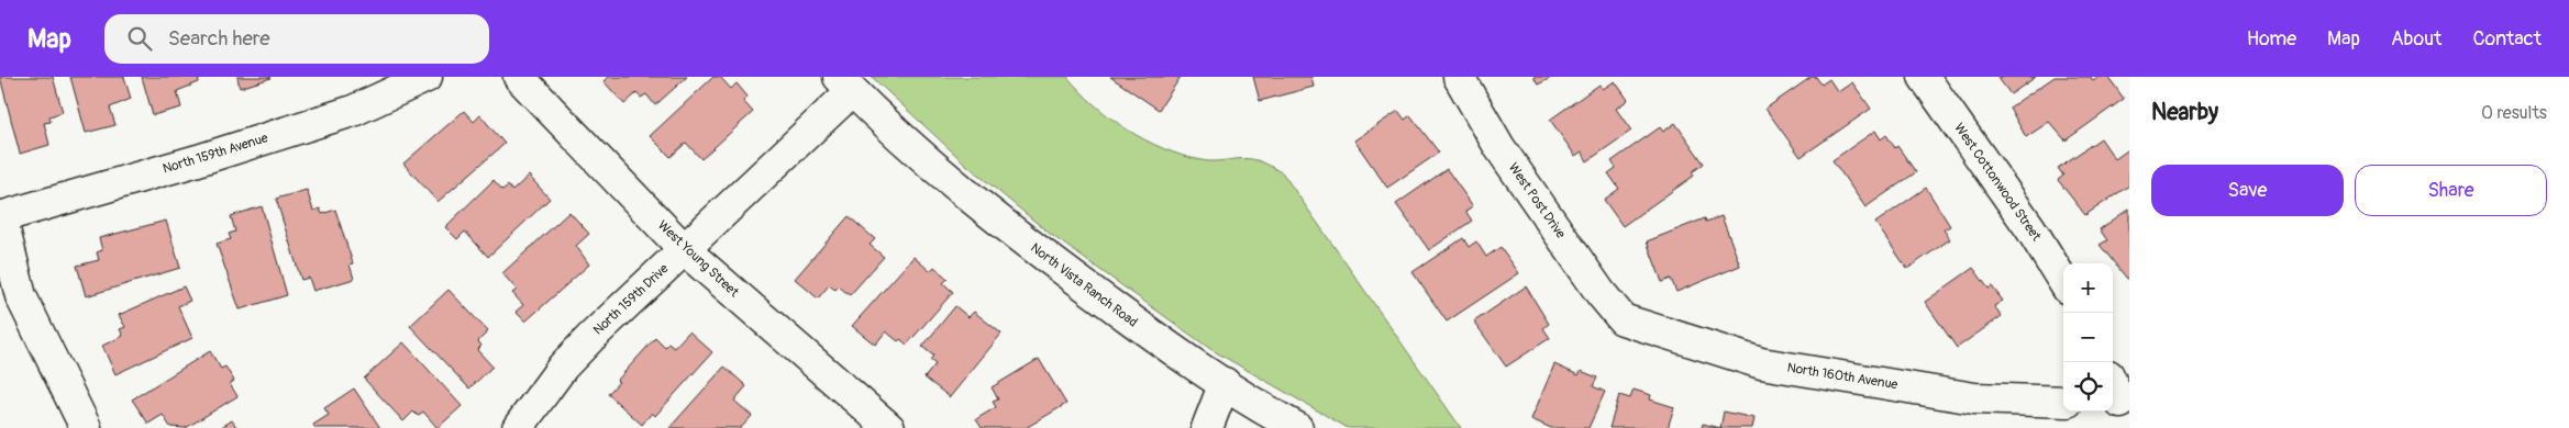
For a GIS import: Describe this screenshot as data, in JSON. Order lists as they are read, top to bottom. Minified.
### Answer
{"streets":{"street":["North 159th Avenue","West Cottonwood Street","West Post Drive","West Young Street","North Vista Ranch Road","North 159th Drive","North 160th Avenue"]},"crossings":[["West Post Drive","North 160th Avenue"],["West Young Street","North 159th Drive"],["North Vista Ranch Road","North 159th Drive"]],"page":{"header":"Map","search":"Search here","nav":["Home","Map","About","Contact"],"heading":["Nearby","0 results"],"buttons":["Save","Share"],"map_buttons":["+","−"]}}
